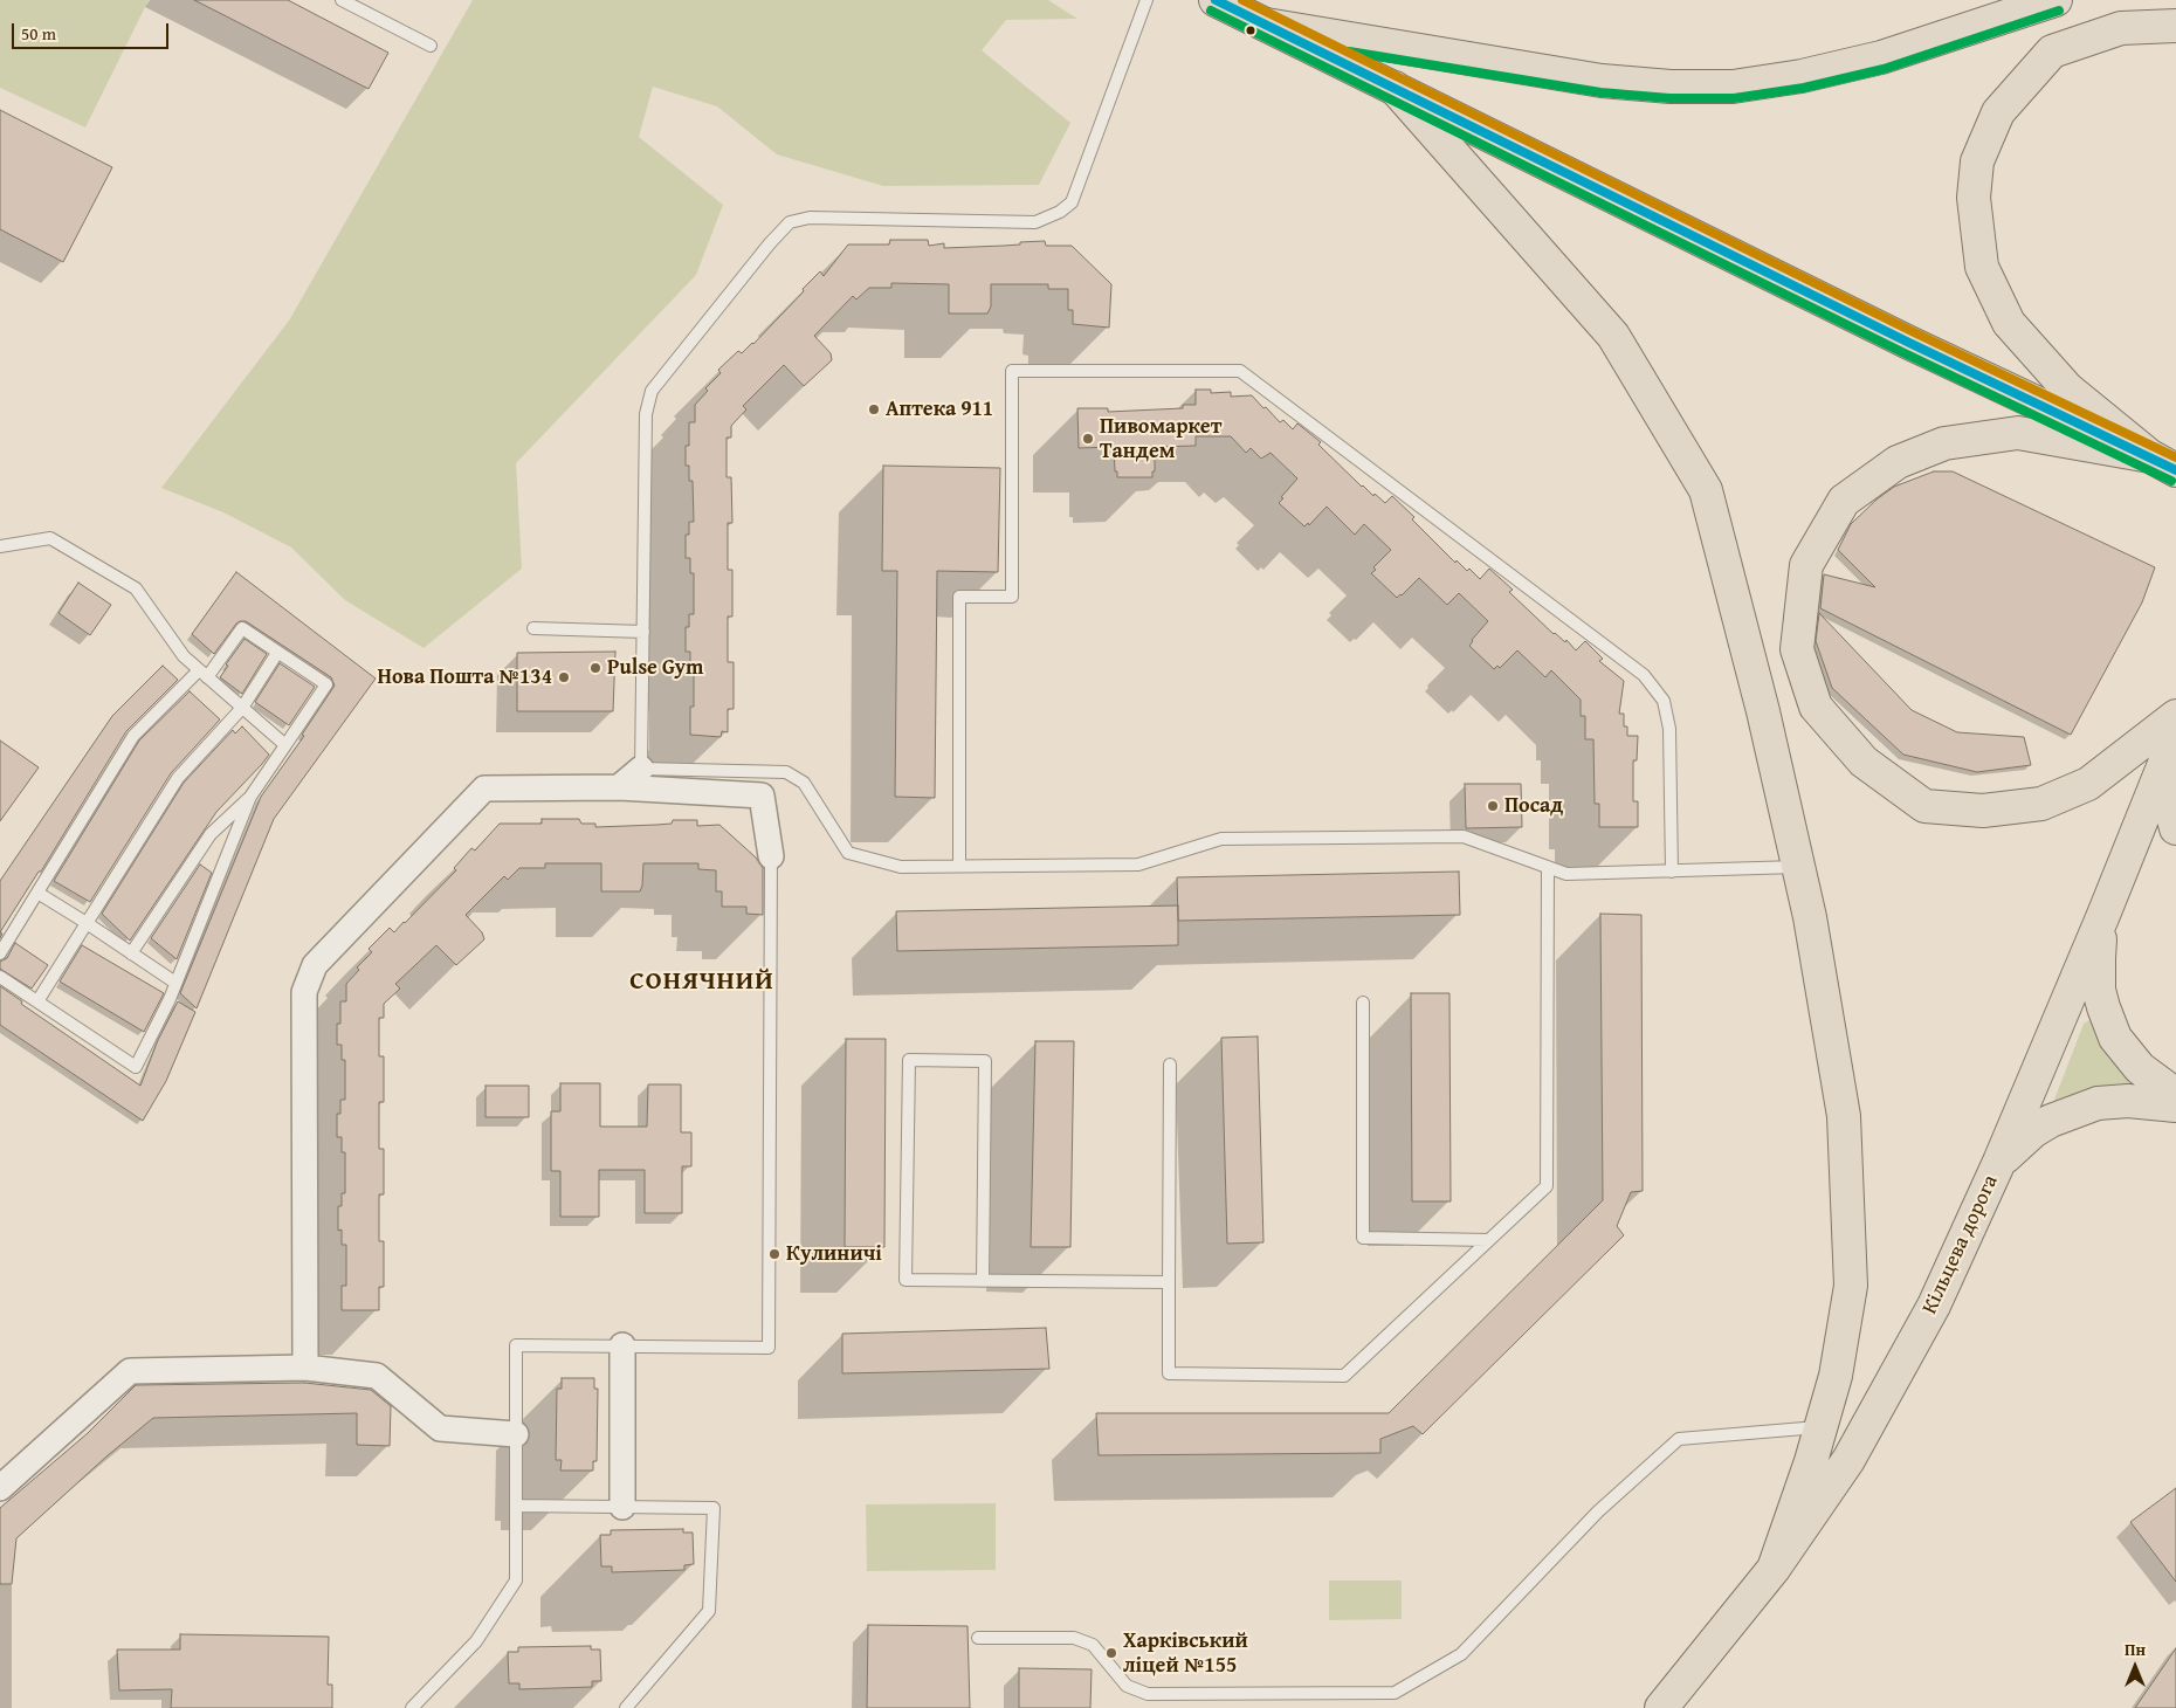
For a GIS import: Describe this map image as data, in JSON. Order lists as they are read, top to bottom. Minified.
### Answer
{"streets":{"main road":["Кільцева дорога"]},"districts":["СОНЯЧНИЙ"],"places":["Аптека 911","Пивомаркет Тандем","Pulse Gym","Нова Пошта №134","Посад","Кулиничі","Харківський ліцей №155"],"scale_bar":"50 m","north":"top"}
